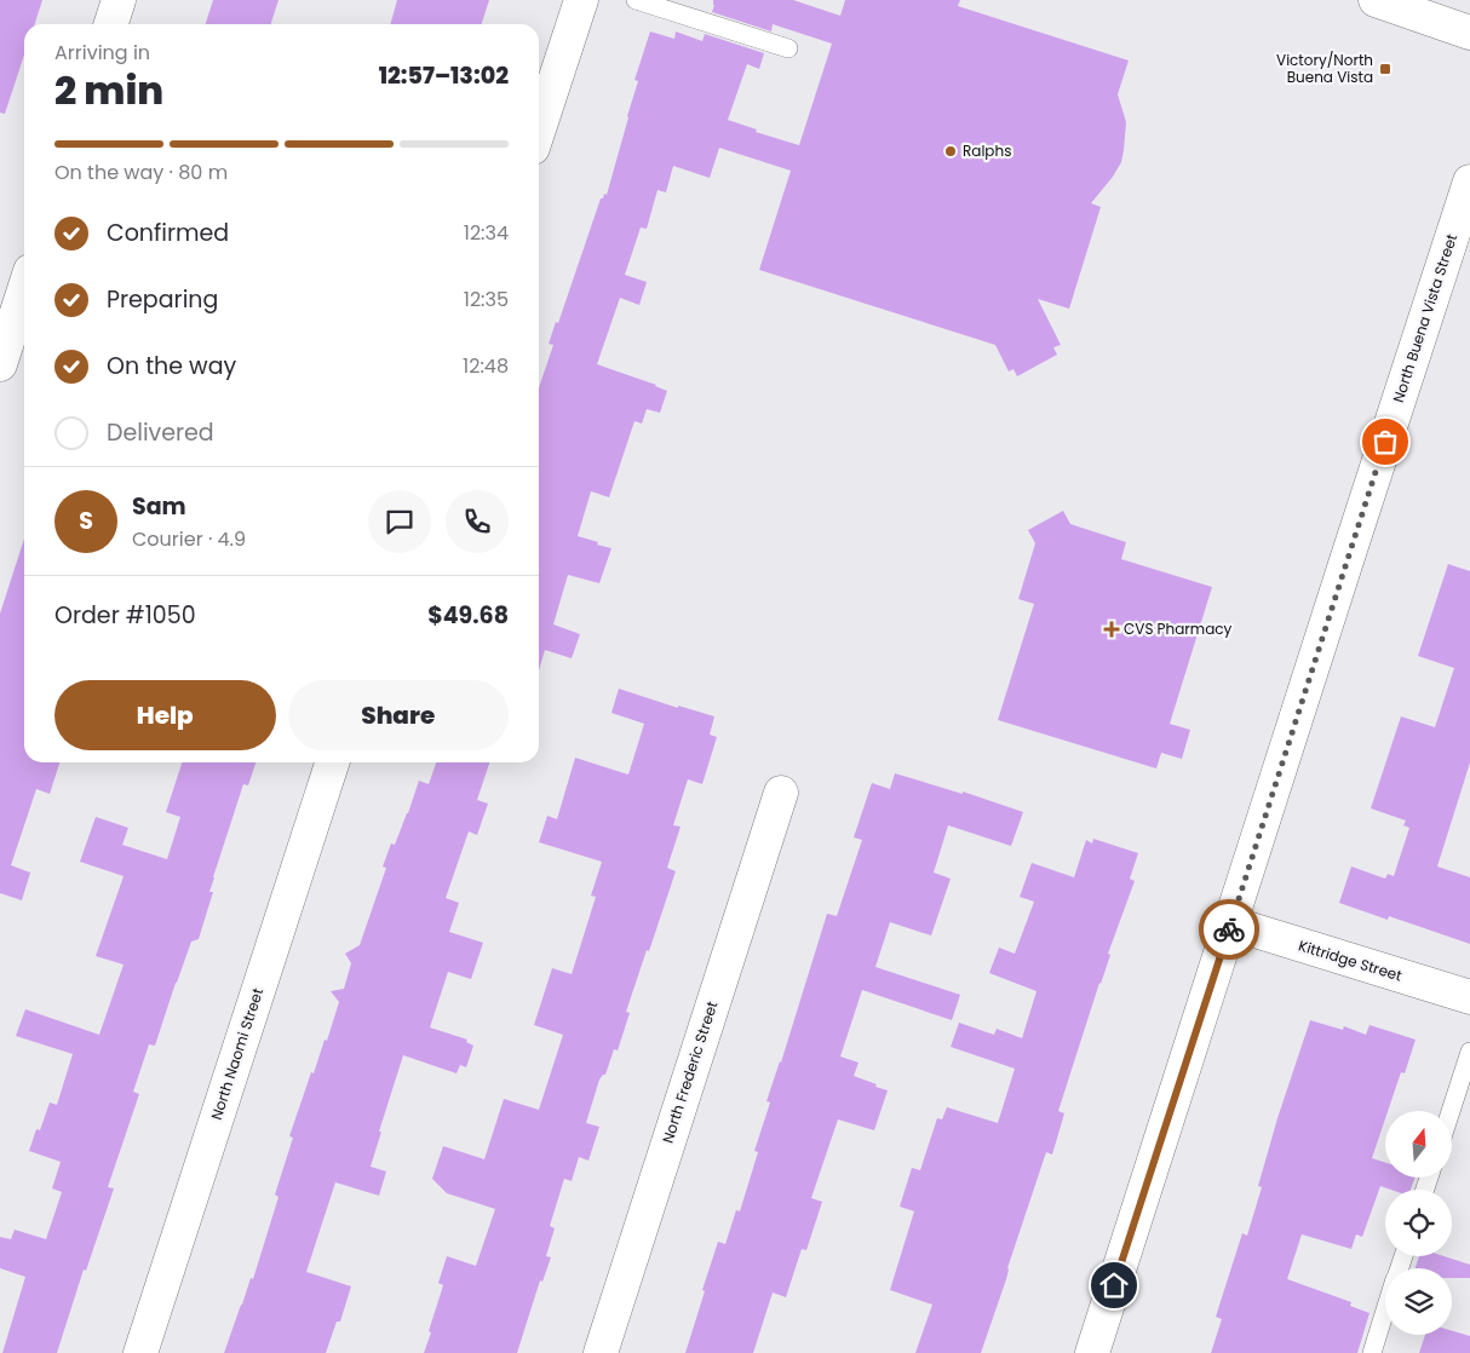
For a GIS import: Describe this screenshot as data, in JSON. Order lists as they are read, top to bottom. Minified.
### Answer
{"streets":{"street":["North Buena Vista Street","Kittridge Street","North Naomi Street","North Frederic Street"]},"crossings":[["North Buena Vista Street","Kittridge Street"]],"places":{"transit":["Victory/North Buena Vista"],"other":["Ralphs"],"health":["CVS Pharmacy"]},"north":"top","page":{"heading":["2 min","Arriving in","12:57–13:02"],"panel":["Sam","Courier · 4.9","Order #1050","$49.68"],"bar":"On the way · 80 m","list":[["Confirmed","12:34"],["Preparing","12:35"],["On the way","12:48"],"Delivered"],"round":"S","buttons":["Help","Share"]}}
